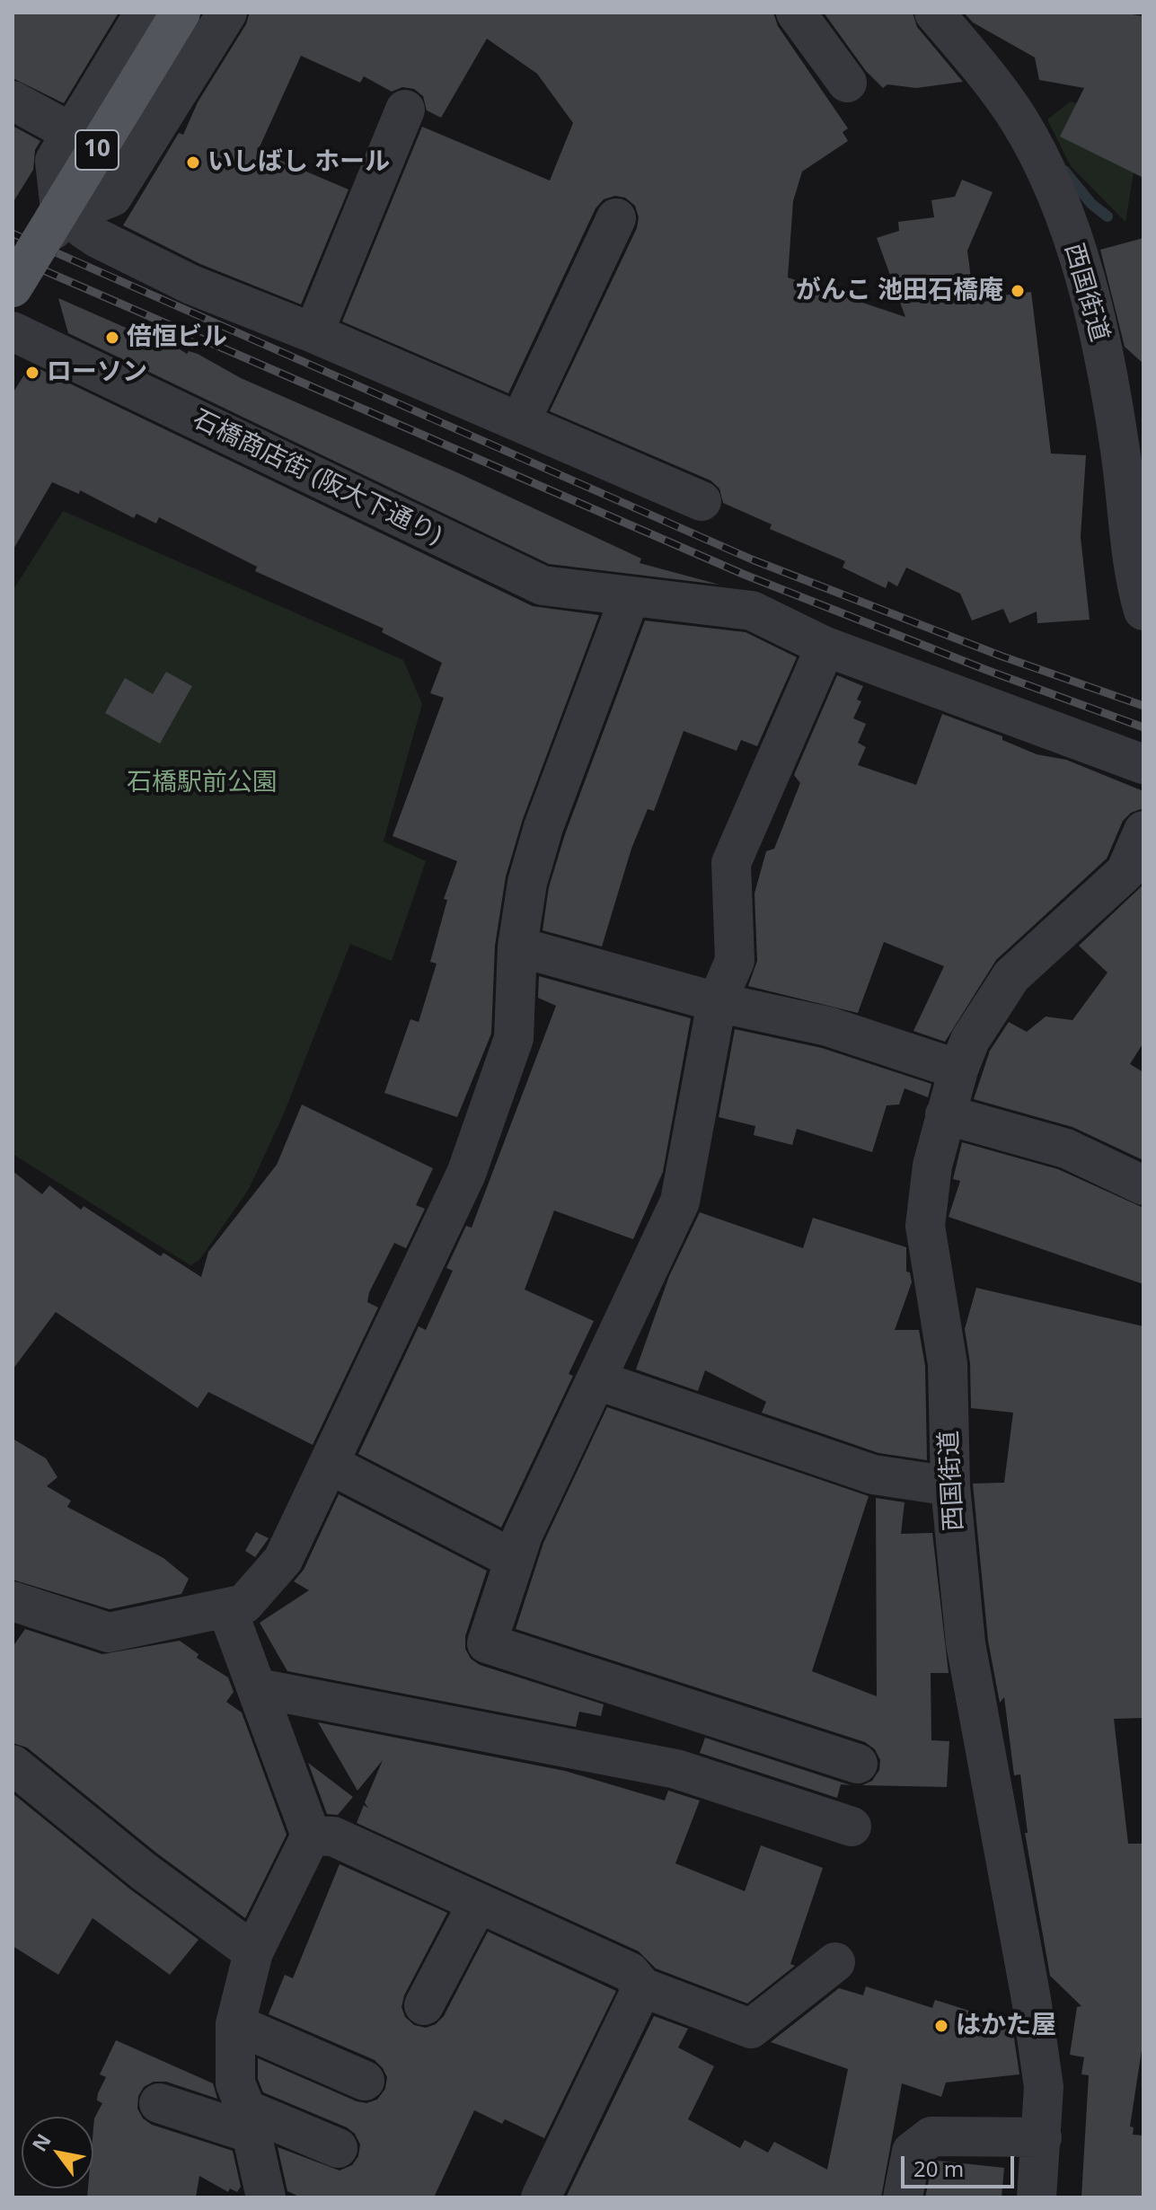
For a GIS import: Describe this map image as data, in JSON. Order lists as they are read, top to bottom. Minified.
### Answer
{"streets":{"main road":["10"],"street":["西国街道","石橋商店街 (阪大下通り)"]},"parks":["石橋駅前公園"],"places":["いしばし ホール","がんこ 池田石橋庵","倍恒ビル","ローソン","はかた屋"],"scale_bar":"20 m","north":"top left"}
